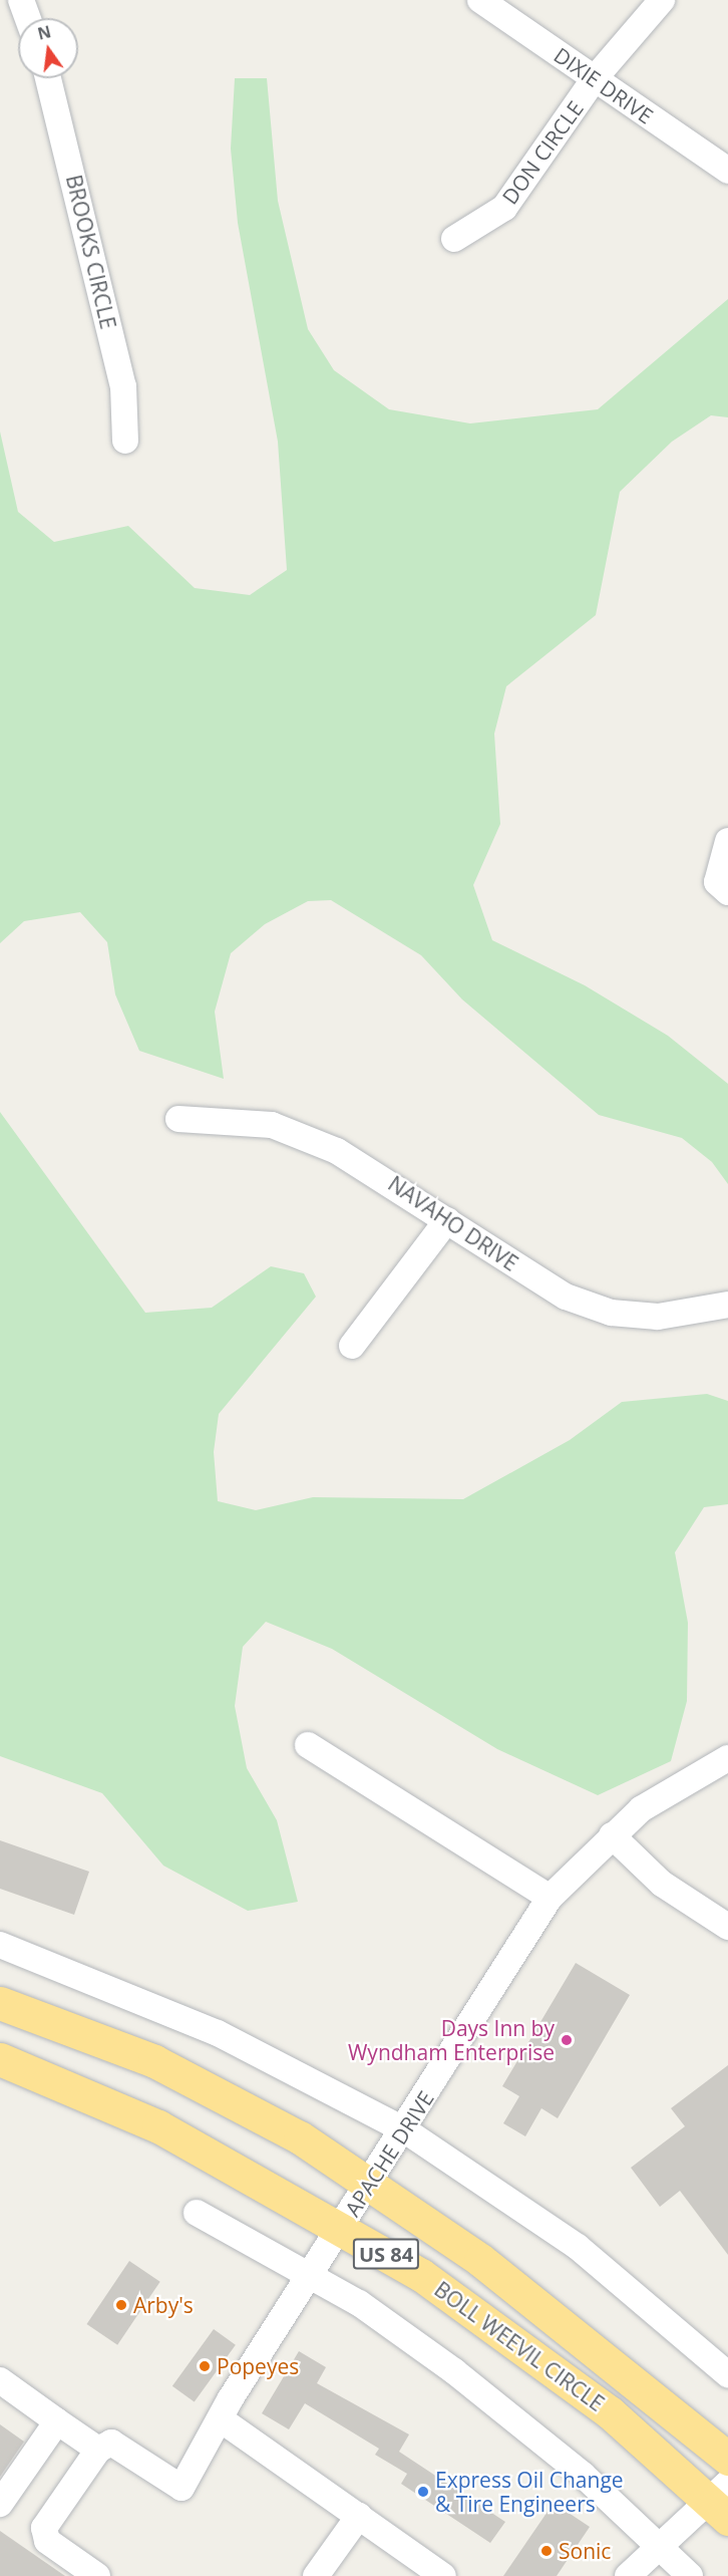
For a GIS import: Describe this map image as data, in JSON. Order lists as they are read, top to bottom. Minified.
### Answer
{"streets":{"highway":["US 84","BOLL WEEVIL CIRCLE"],"street":["DIXIE DRIVE","DON CIRCLE","BROOKS CIRCLE","NAVAHO DRIVE","APACHE DRIVE"]},"crossings":[["DIXIE DRIVE","DON CIRCLE"],["APACHE DRIVE","BOLL WEEVIL CIRCLE"]],"places":["Days Inn by Wyndham Enterprise","Arby's","Popeyes","Express Oil Change & Tire Engineers","Sonic"],"north":"top"}
